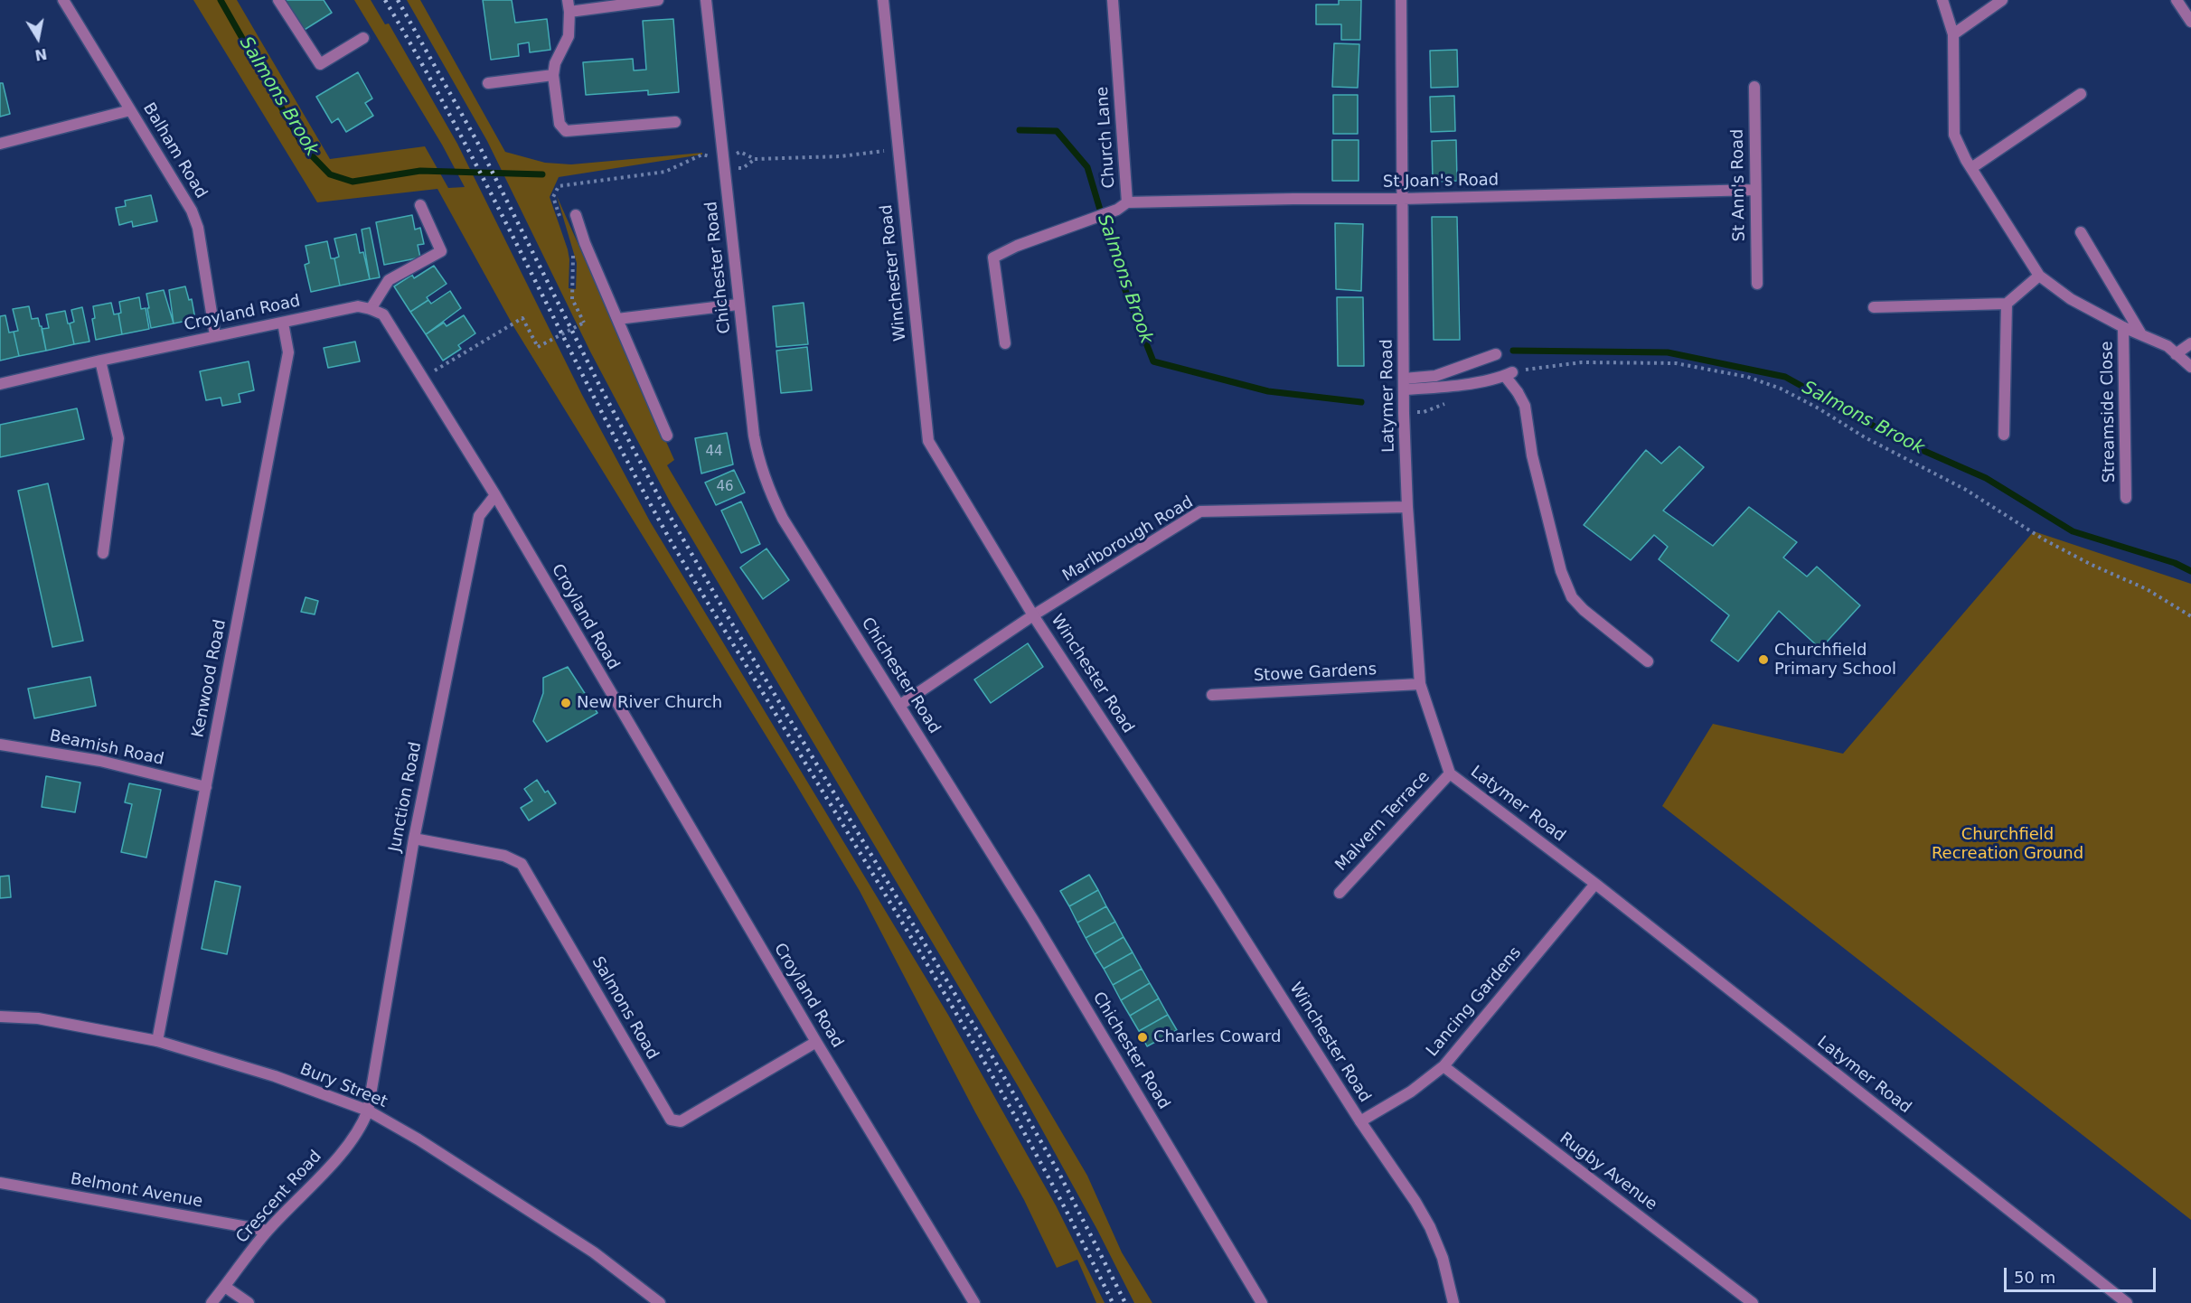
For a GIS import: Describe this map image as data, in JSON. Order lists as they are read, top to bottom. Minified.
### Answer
{"streets":{"street":["Church Lane","Balham Road","St Joan's Road","St Ann's Road","Chichester Road","Winchester Road","Croyland Road","Latymer Road","Streamside Close","Marlborough Road","Stowe Gardens","Kenwood Road","Beamish Road","Junction Road","Malvern Terrace","Lancing Gardens","Salmons Road","Bury Street","Rugby Avenue","Belmont Avenue","Crescent Road"]},"crossings":[["Church Lane","St Joan's Road"],["Balham Road","Croyland Road"],["St Joan's Road","St Ann's Road"],["St Joan's Road","Latymer Road"],["Chichester Road","Marlborough Road"],["Winchester Road","Marlborough Road"],["Winchester Road","Lancing Gardens"],["Croyland Road","Kenwood Road"],["Croyland Road","Junction Road"],["Croyland Road","Salmons Road"],["Latymer Road","Marlborough Road"],["Latymer Road","Stowe Gardens"],["Latymer Road","Malvern Terrace"],["Latymer Road","Lancing Gardens"],["Kenwood Road","Beamish Road"],["Kenwood Road","Bury Street"],["Junction Road","Salmons Road"],["Junction Road","Bury Street"],["Junction Road","Crescent Road"],["Lancing Gardens","Rugby Avenue"],["Bury Street","Crescent Road"],["Belmont Avenue","Crescent Road"]],"water":["Salmons Brook"],"parks":["Churchfield Recreation Ground"],"places":["Churchfield Primary School","New River Church","Charles Coward"],"house_numbers":["44","46"],"scale_bar":"50 m","north":"bottom"}
